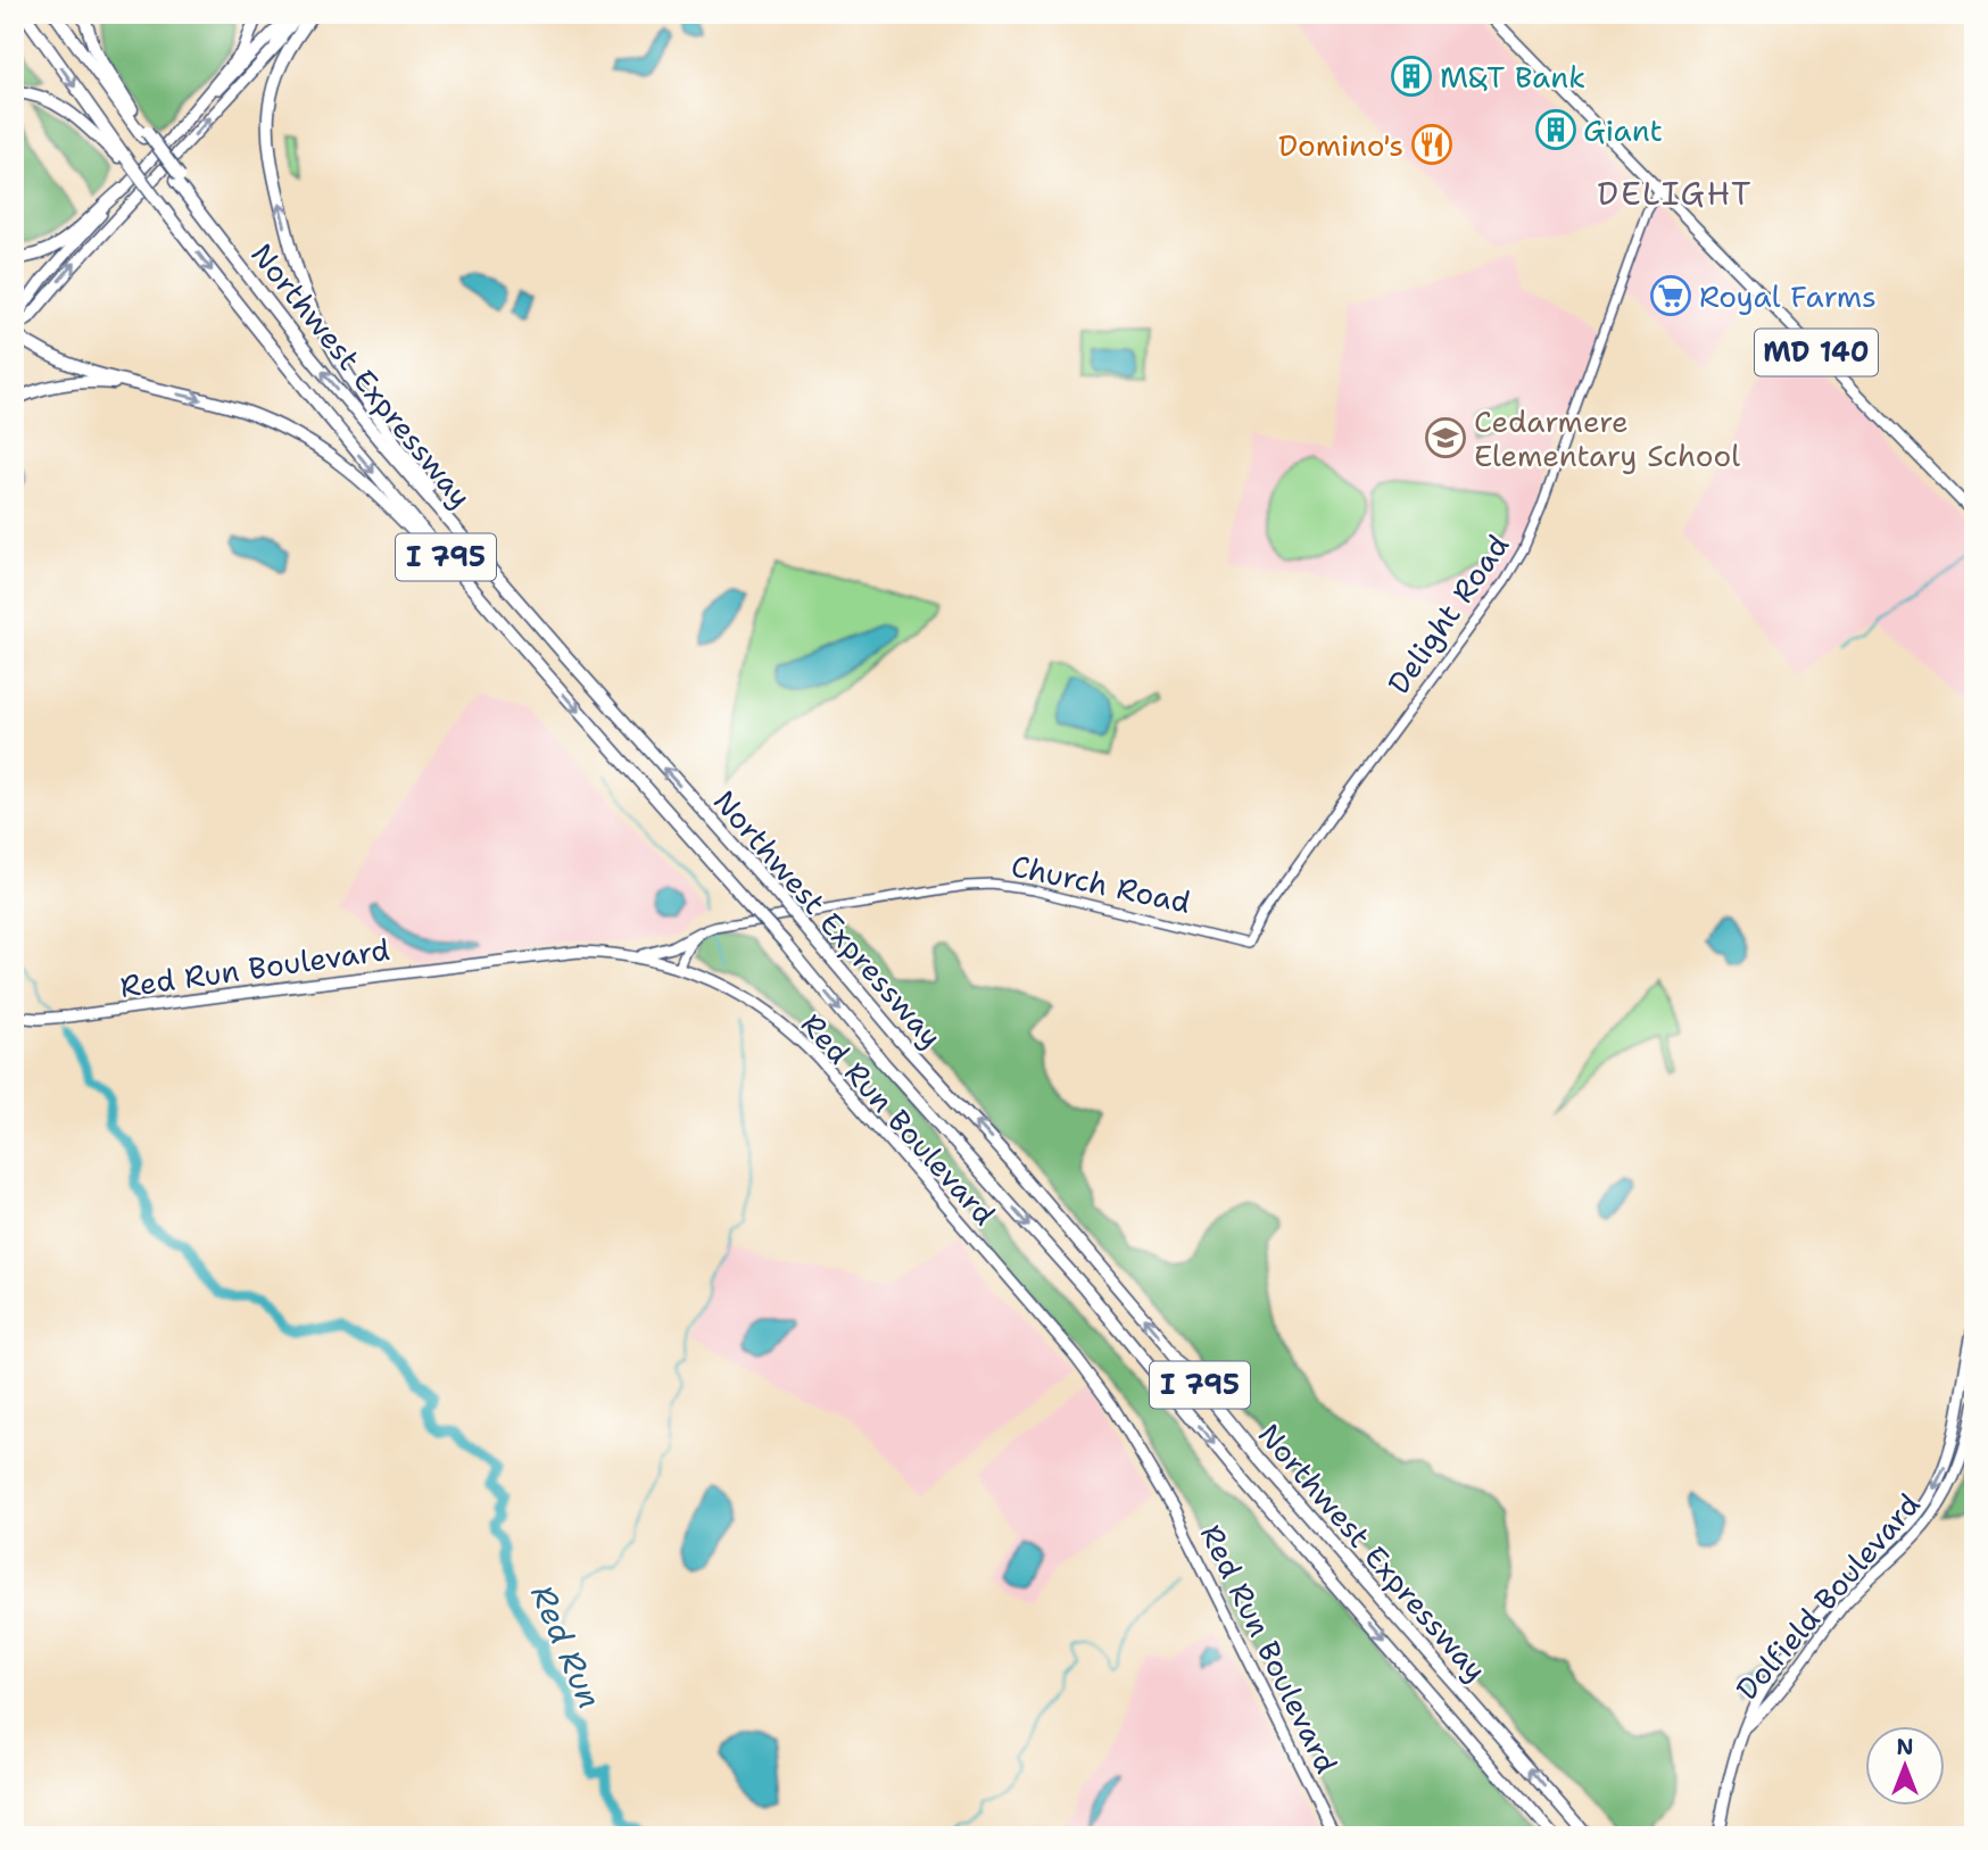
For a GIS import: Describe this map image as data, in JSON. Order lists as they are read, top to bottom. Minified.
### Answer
{"streets":{"highway":["Northwest Expressway","I 795"],"main road":["MD 140","Red Run Boulevard","Dolfield Boulevard"],"street":["Delight Road","Church Road"]},"crossings":[["MD 140","Delight Road"],["Delight Road","Church Road"]],"districts":["DELIGHT"],"water":["Red Run"],"places":{"building":["M&T Bank","Giant"],"restaurant":["Domino's"],"supermarket":["Royal Farms"],"school or university":["Cedarmere Elementary School"]},"north":"top"}
